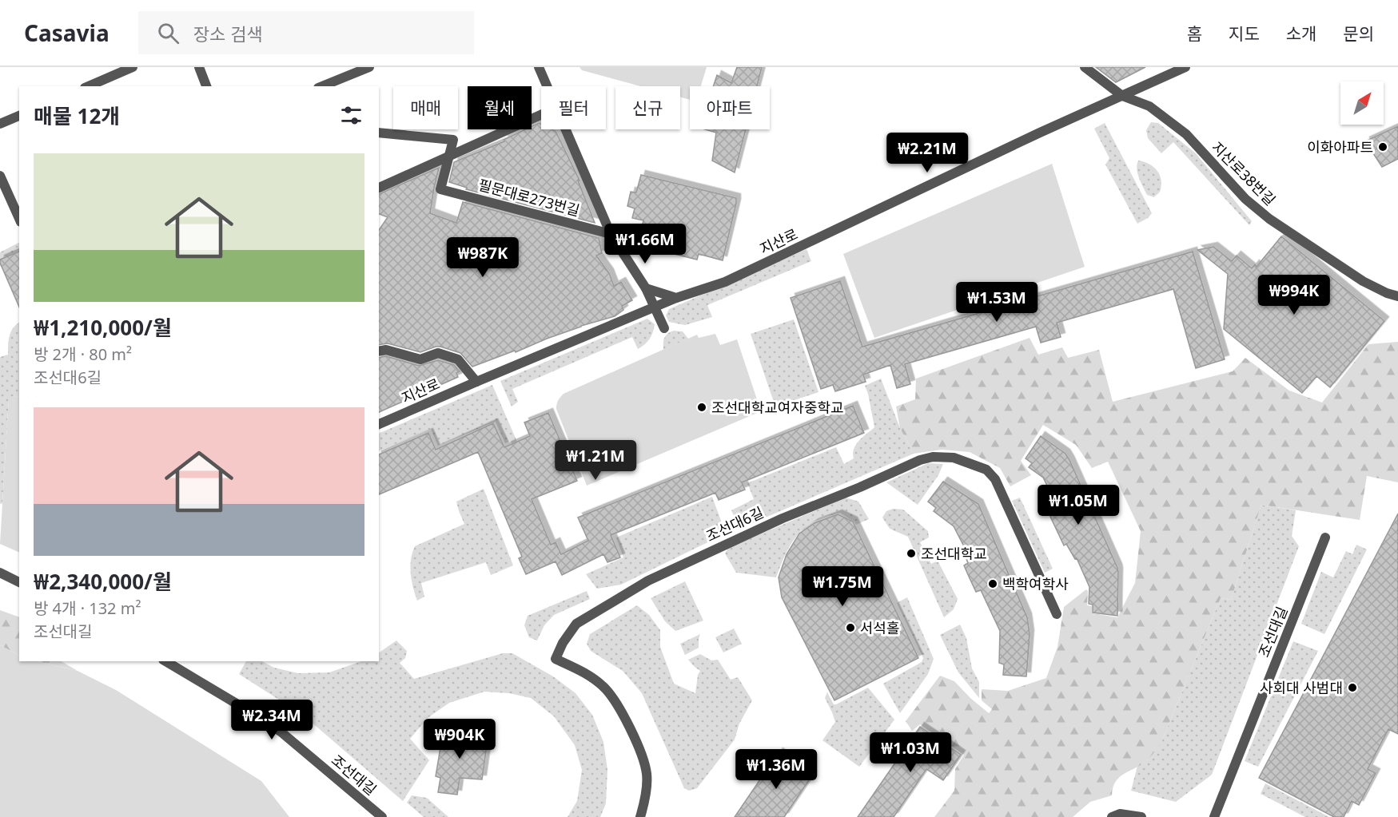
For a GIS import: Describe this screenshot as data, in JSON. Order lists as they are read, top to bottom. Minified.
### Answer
{"streets":{"street":["지산로38번길","필문대로273번길","지산로","조선대6길","조선대길"]},"crossings":[["지산로38번길","지산로"],["필문대로273번길","지산로"]],"places":["이화아파트","조선대학교여자중학교","조선대학교","백학여학사","서석홀","사회대 사범대"],"north":"top right","page":{"header":"Casavia","search":"장소 검색","nav":["홈","지도","소개","문의"],"chip":["매매","월세","필터","신규","아파트"],"heading":"매물 12개","price":["₩2.21M","₩1.66M","₩987K","₩994K","₩1.53M","₩1.21M","₩1.05M","₩1.75M","₩2.34M","₩904K","₩1.03M","₩1.36M"],"list":[{"name":"₩1,210,000/월","note":"방 2개 · 80 m² · 조선대6길"},{"name":"₩2,340,000/월","note":"방 4개 · 132 m² · 조선대길"}]}}
